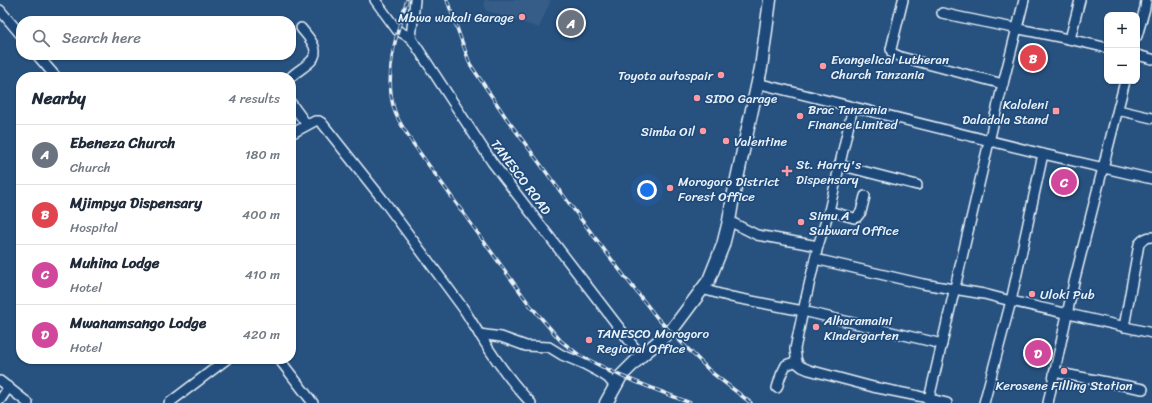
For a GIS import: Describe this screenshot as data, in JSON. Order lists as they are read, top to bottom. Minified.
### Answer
{"streets":{"street":["TANESCO ROAD"]},"places":{"other":["Mbwa wakali Garage","Evangelical Lutheran Church Tanzania","Toyota autospair","SIDO Garage","Brac Tanzania Finance Limited","Simba Oil","Valentine","Morogoro District Forest Office","Simu A Subward Office","Uloki Pub","Alharamaini Kindergarten","TANESCO Morogoro Regional Office","Kerosene Filling Station"],"transit":["Kaloleni Daladala Stand"],"health":["St. Harry's Dispensary"]},"page":{"pins":["A","B","C","D"],"map_buttons":["+","−"],"search":"Search here","heading":["Nearby","4 results"],"list":[{"mark":"A","name":"Ebeneza Church","note":"Church","value":"180 m"},{"mark":"B","name":"Mjimpya Dispensary","note":"Hospital","value":"400 m"},{"mark":"C","name":"Muhina Lodge","note":"Hotel","value":"410 m"},{"mark":"D","name":"Mwanamsango Lodge","note":"Hotel","value":"420 m"}]}}
